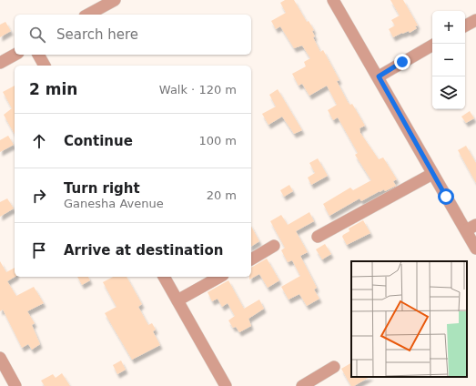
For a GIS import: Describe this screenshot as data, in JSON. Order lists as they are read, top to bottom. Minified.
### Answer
{"page":{"map_buttons":["+","−"],"search":"Search here","heading":["2 min","Walk · 120 m"],"list":[["Continue","100 m"],["Turn right","Ganesha Avenue","20 m"],"Arrive at destination"]}}
